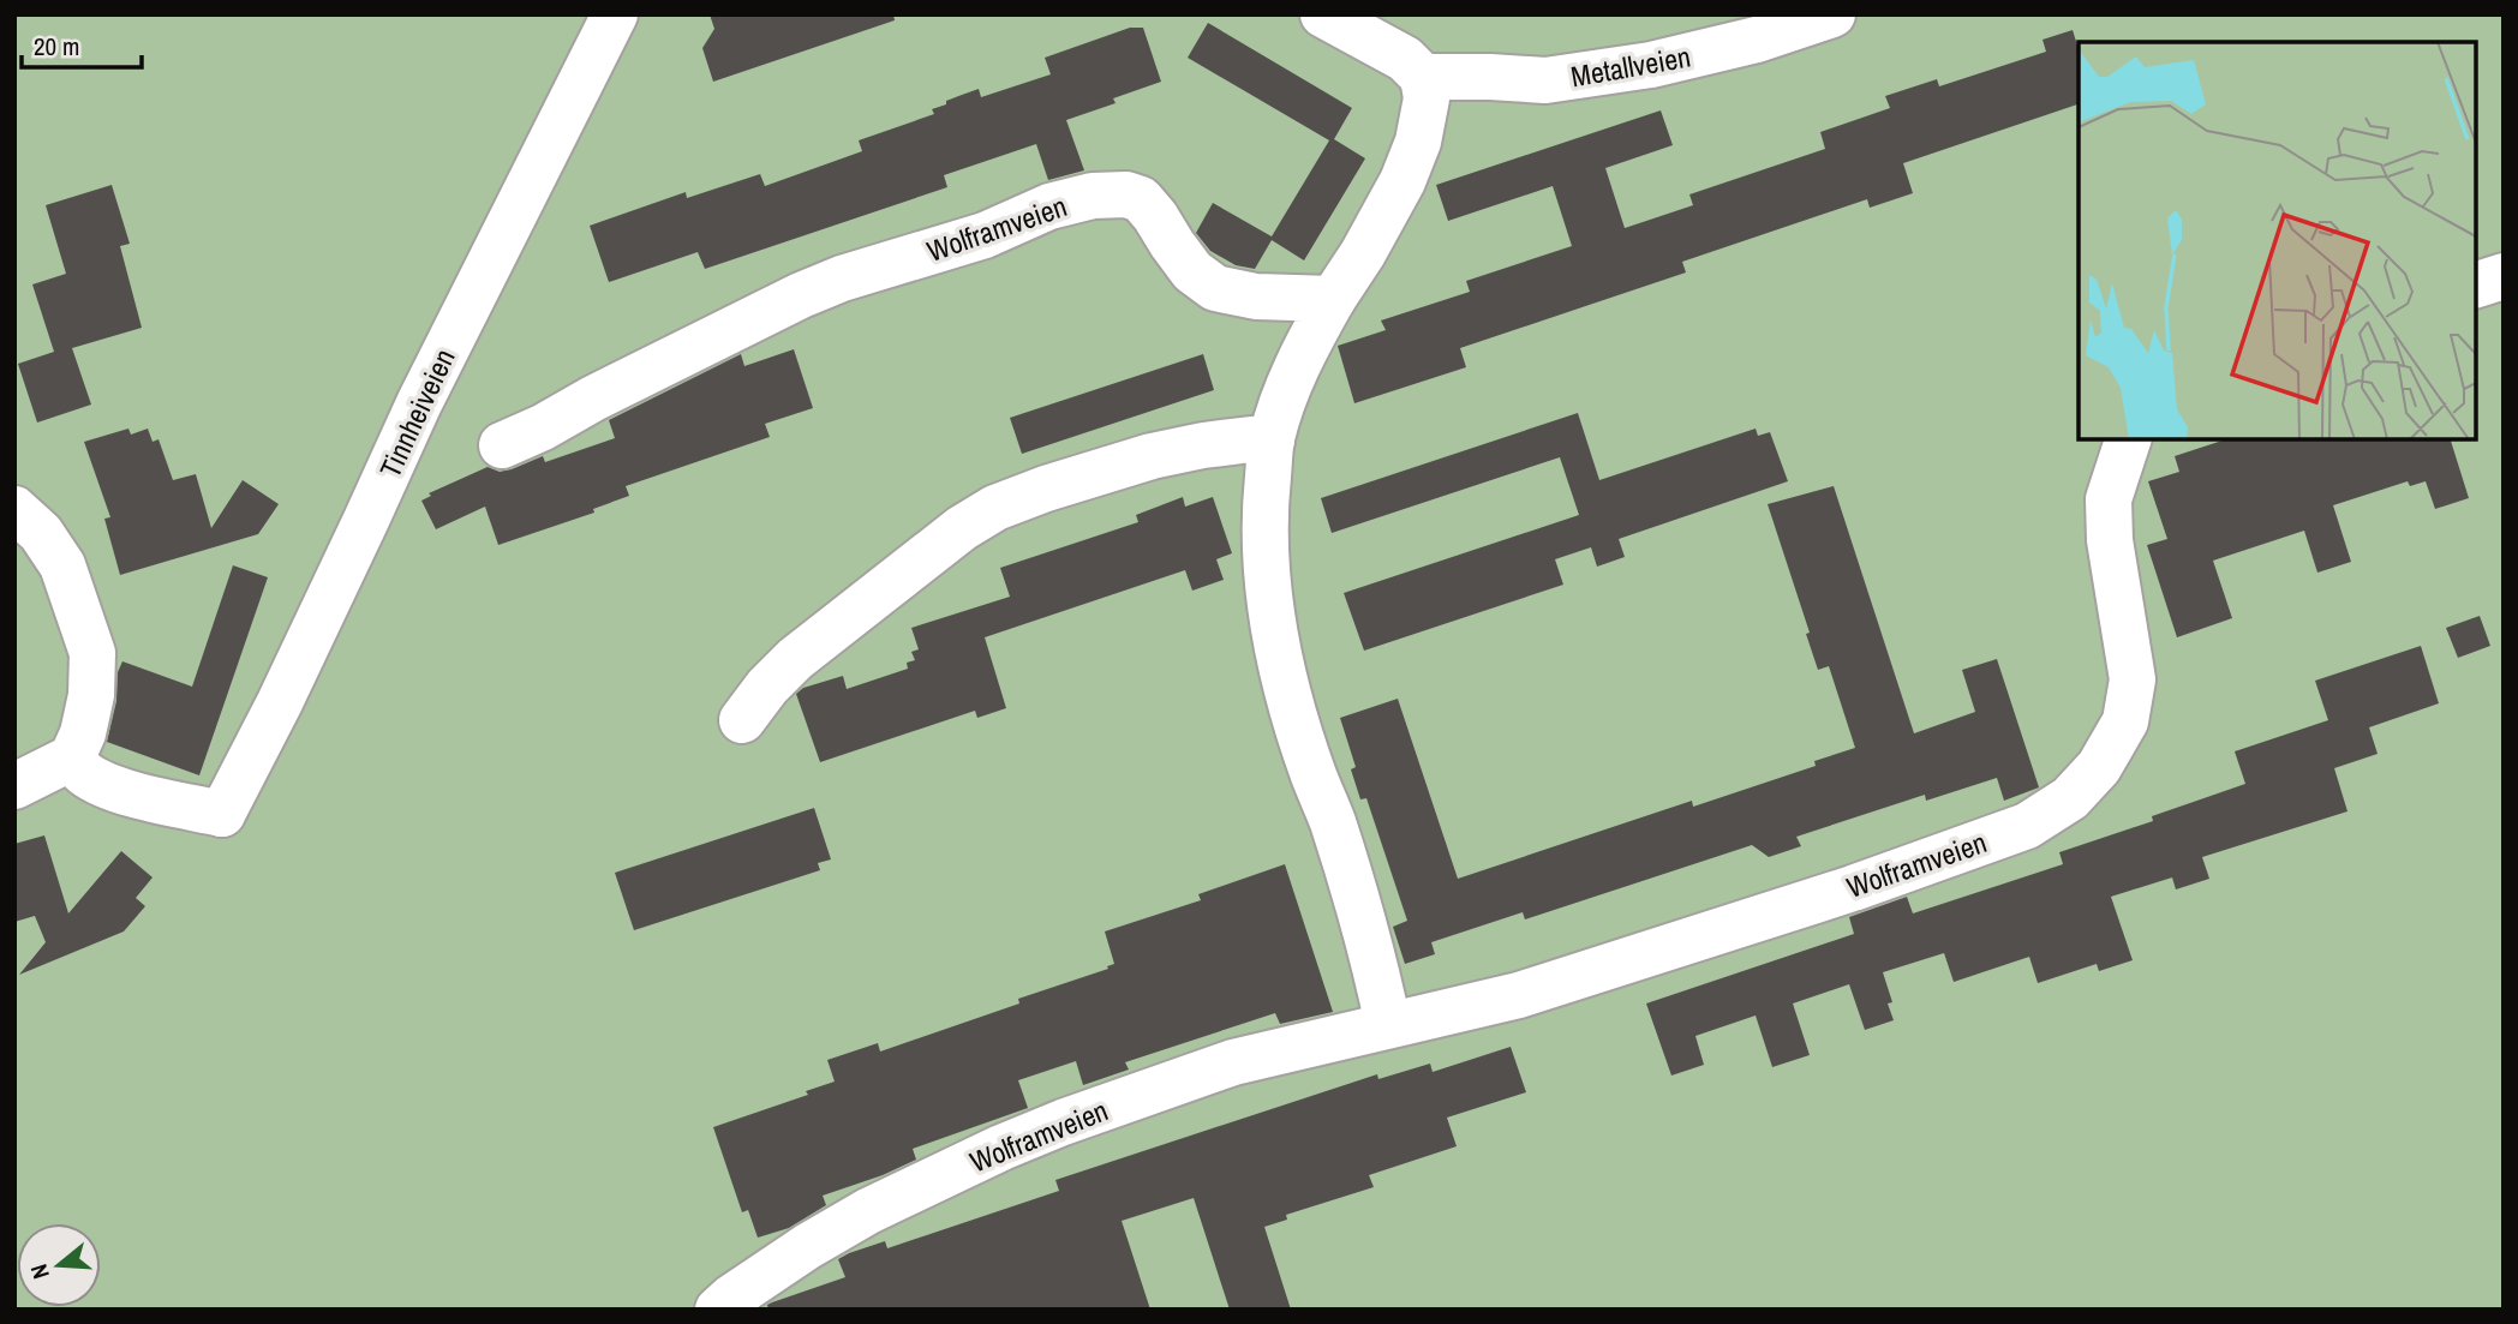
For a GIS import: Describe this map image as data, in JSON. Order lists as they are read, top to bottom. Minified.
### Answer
{"streets":{"street":["Metallveien","Wolframveien","Tinnheiveien"]},"scale_bar":"20 m","north":"left"}
